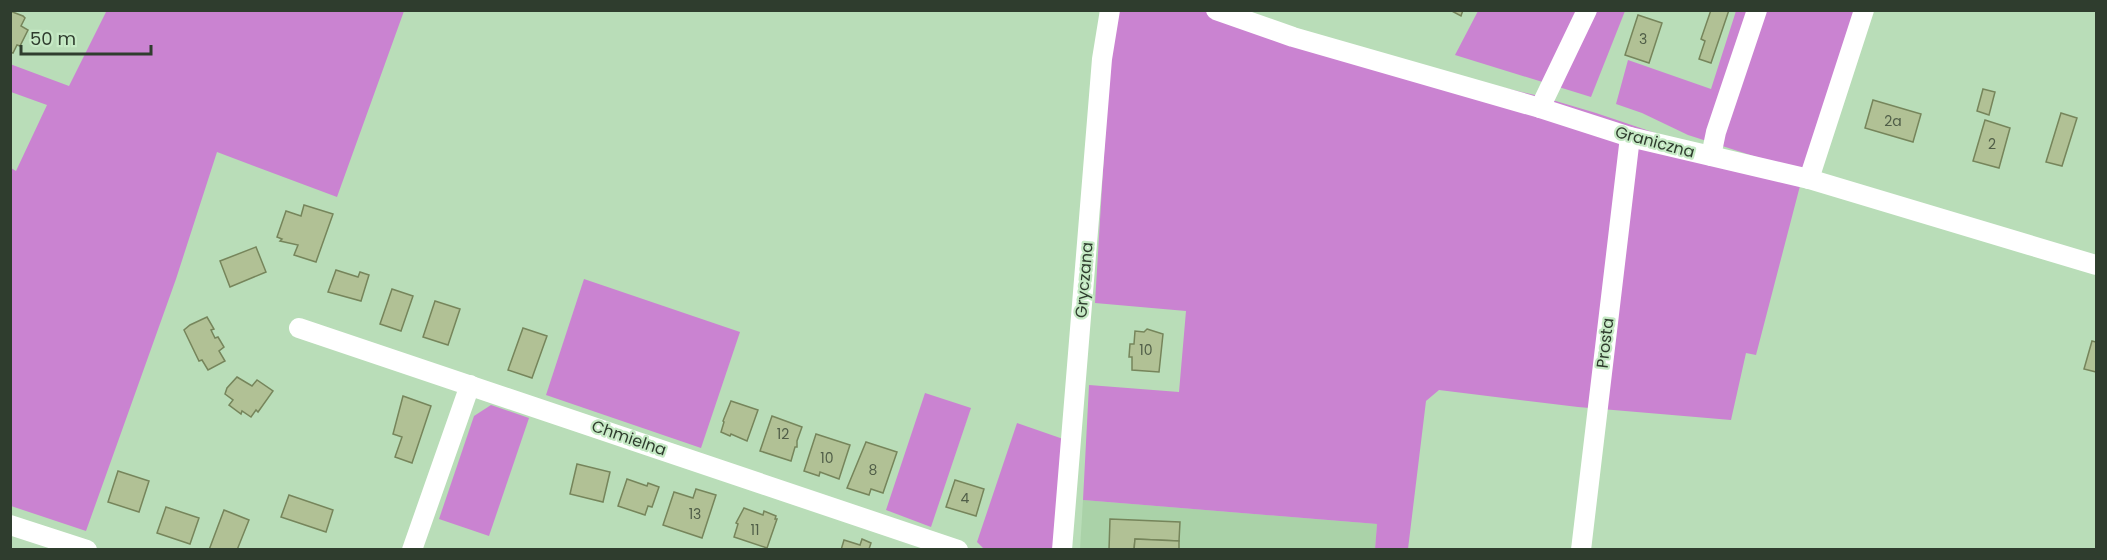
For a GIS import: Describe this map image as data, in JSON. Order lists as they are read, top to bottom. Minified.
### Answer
{"streets":{"street":["Graniczna","Gryczana","Prosta","Chmielna"]},"crossings":[["Graniczna","Prosta"]],"house_numbers":["3","2a","2","10","12","10","8","4","13","11"],"scale_bar":"50 m"}
